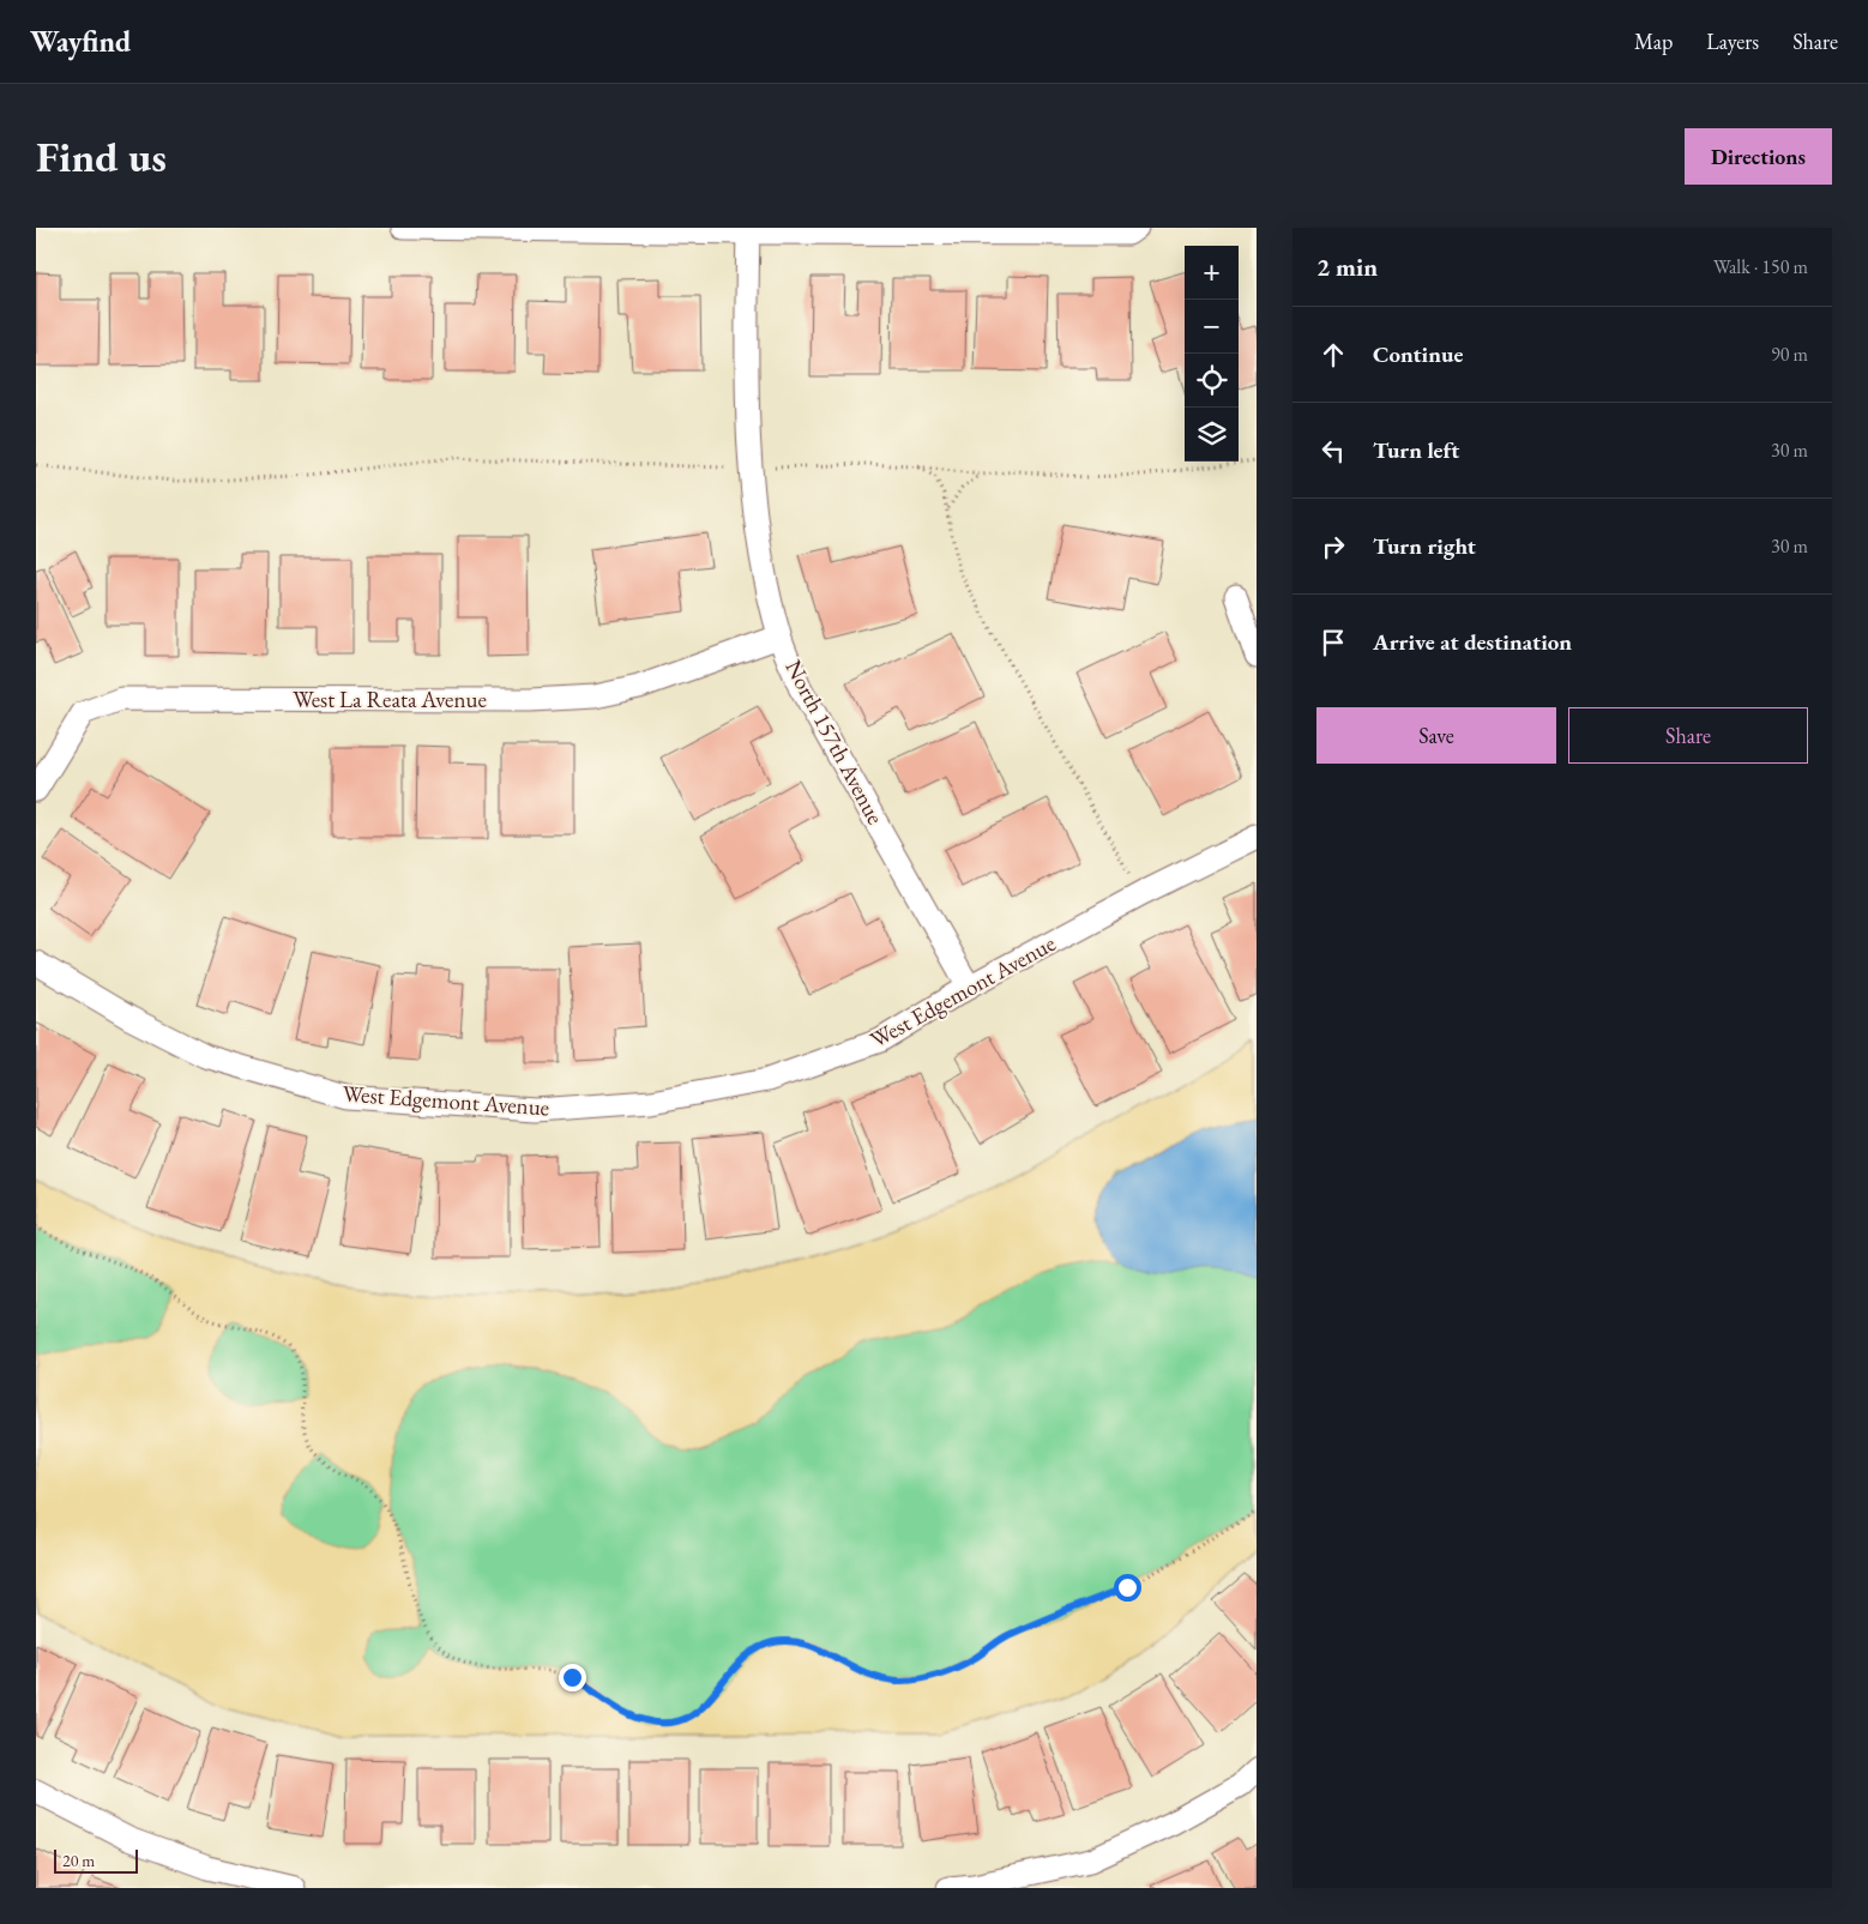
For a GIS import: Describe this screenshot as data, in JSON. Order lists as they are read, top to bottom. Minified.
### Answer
{"streets":{"street":["West La Reata Avenue","North 157th Avenue","West Edgemont Avenue"]},"crossings":[["West La Reata Avenue","North 157th Avenue"],["North 157th Avenue","West Edgemont Avenue"]],"scale_bar":"20 m","page":{"header":"Wayfind","nav":["Map","Layers","Share"],"buttons":["Directions",["Save","Share"]],"title":"Find us","heading":["2 min","Walk · 150 m"],"map_buttons":["+","−"],"list":[["Continue","90 m"],["Turn left","30 m"],["Turn right","30 m"],"Arrive at destination"],"scale":"20 m"}}
